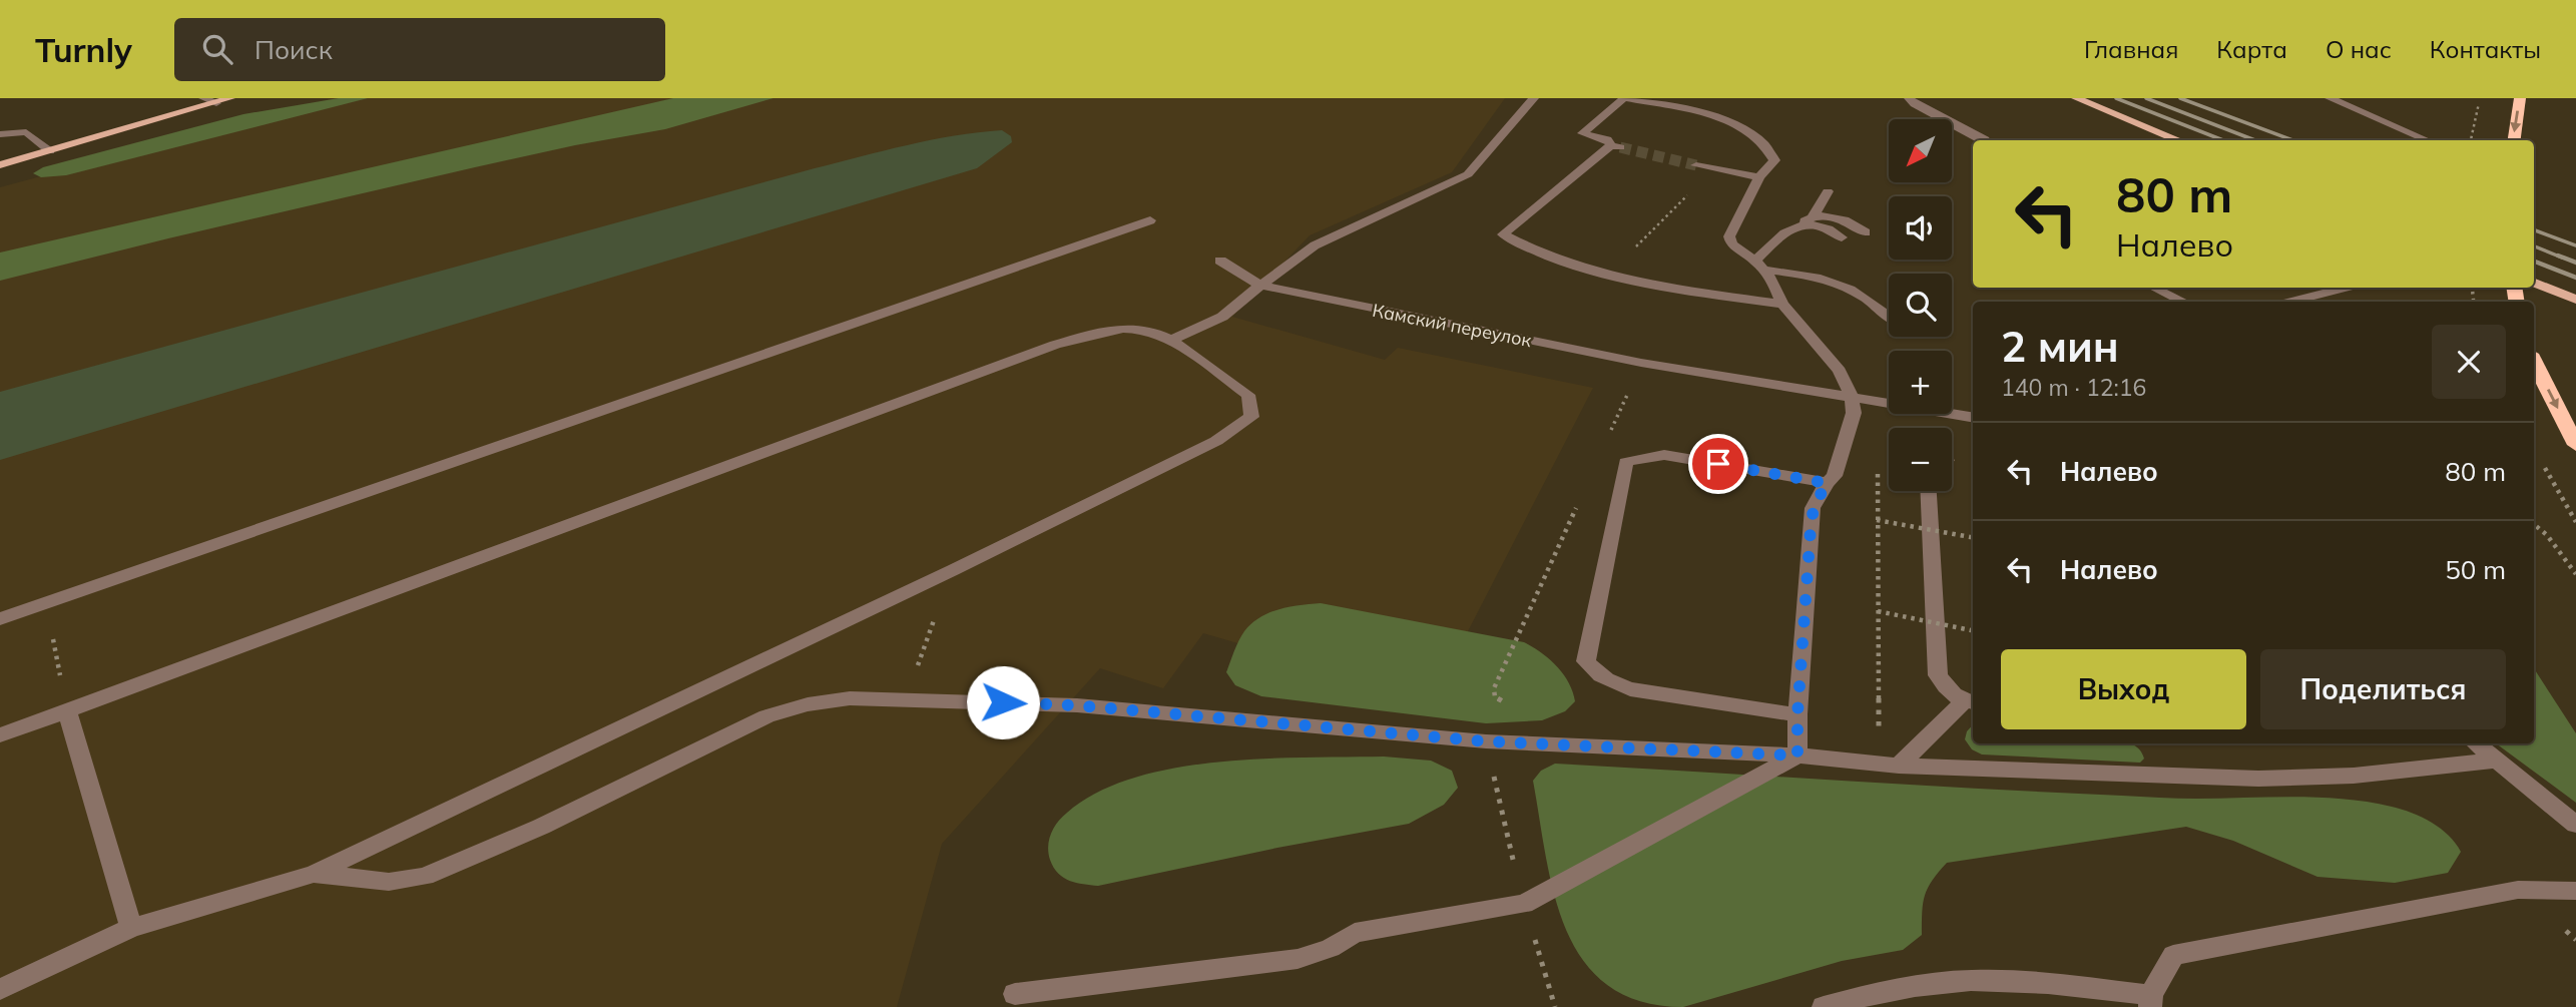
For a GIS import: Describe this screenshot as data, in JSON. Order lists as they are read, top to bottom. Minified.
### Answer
{"streets":{"lane":["Камский переулок"]},"north":"bottom left","page":{"header":"Turnly","search":"Поиск","nav":["Главная","Карта","О нас","Контакты"],"map_buttons":["+","−"],"turn":["80 m","Налево"],"heading":["2 мин","140 m · 12:16"],"list":[{"name":"Налево","value":"80 m"},{"name":"Налево","value":"50 m"}],"buttons":["Выход","Поделиться"]}}
